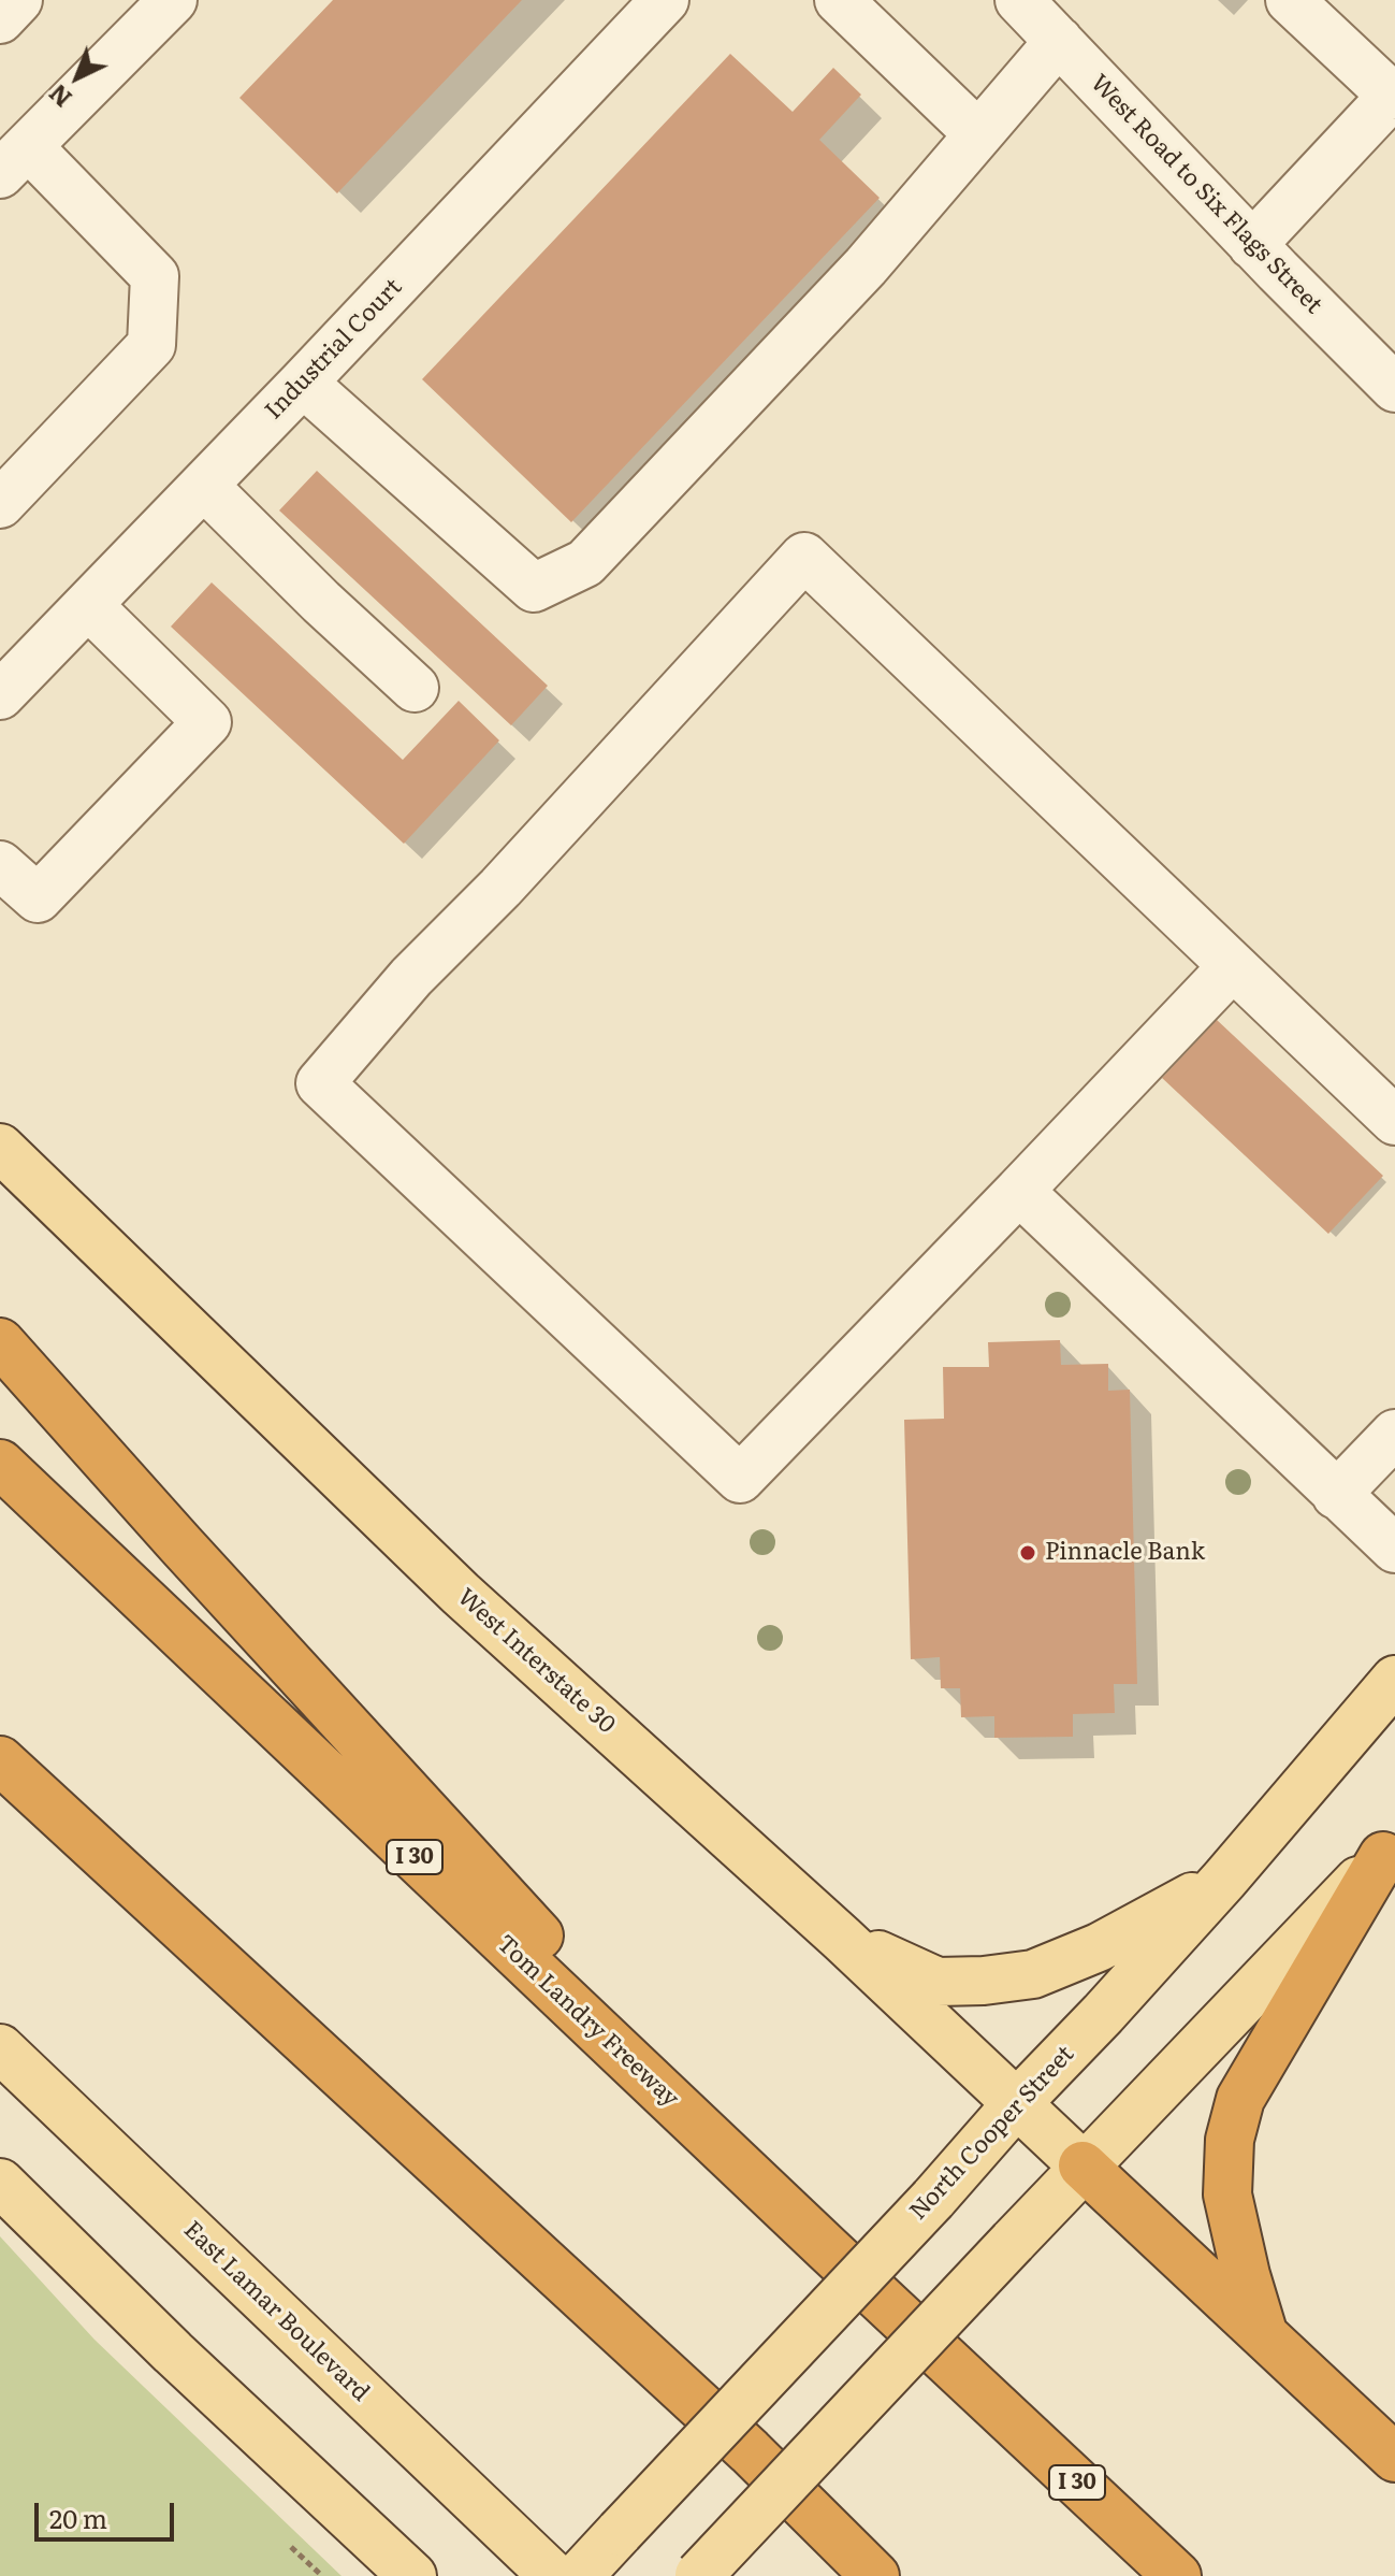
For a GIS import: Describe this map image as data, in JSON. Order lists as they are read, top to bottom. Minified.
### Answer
{"streets":{"highway":["I 30","Tom Landry Freeway"],"main road":["West Interstate 30","North Cooper Street","East Lamar Boulevard"],"street":["West Road to Six Flags Street","Industrial Court"]},"crossings":[["West Interstate 30","North Cooper Street"]],"places":["Pinnacle Bank"],"scale_bar":"20 m","north":"bottom left"}
